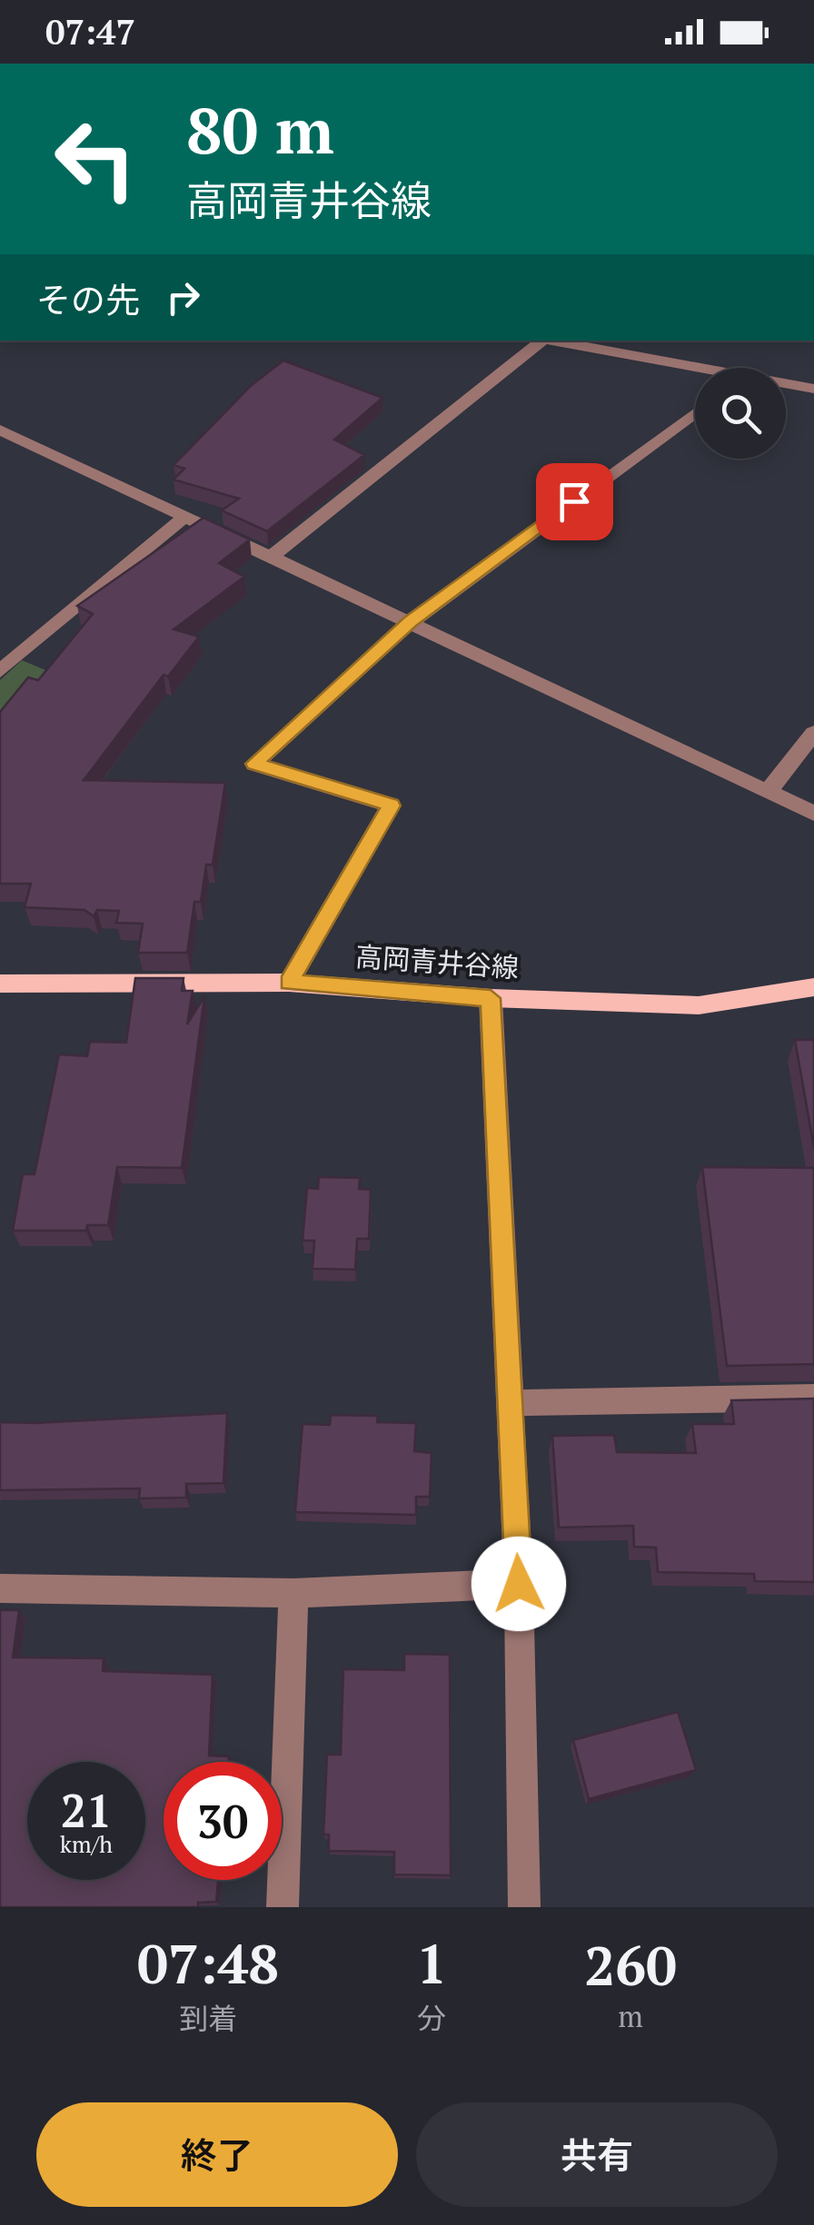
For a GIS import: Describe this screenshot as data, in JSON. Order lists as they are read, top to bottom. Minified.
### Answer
{"streets":{"main road":["高岡青井谷線"]},"page":{"status":"07:47","turn":["80 m","高岡青井谷線"],"then":"その先","speed":"21 km/h","limit":"30","eta":["07:48","到着","1","分","260","m"],"buttons":["終了","共有"]}}
